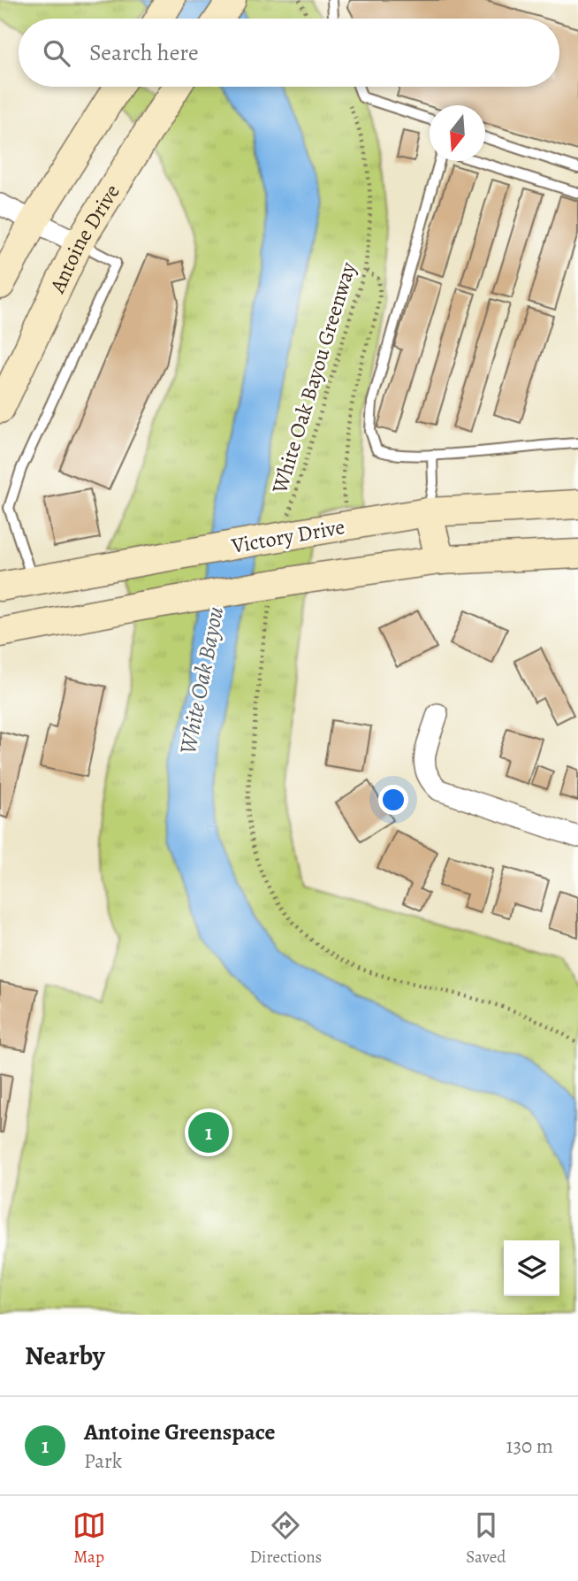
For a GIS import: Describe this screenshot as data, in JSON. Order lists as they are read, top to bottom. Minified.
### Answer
{"streets":{"main road":["Antoine Drive","Victory Drive"],"path":["White Oak Bayou Greenway"]},"water":["White Oak Bayou"],"north":"bottom","page":{"search":"Search here","pins":"1","heading":"Nearby","list":[{"mark":"1","name":"Antoine Greenspace","note":"Park","value":"130 m"}],"nav":["Map","Directions","Saved"]}}
